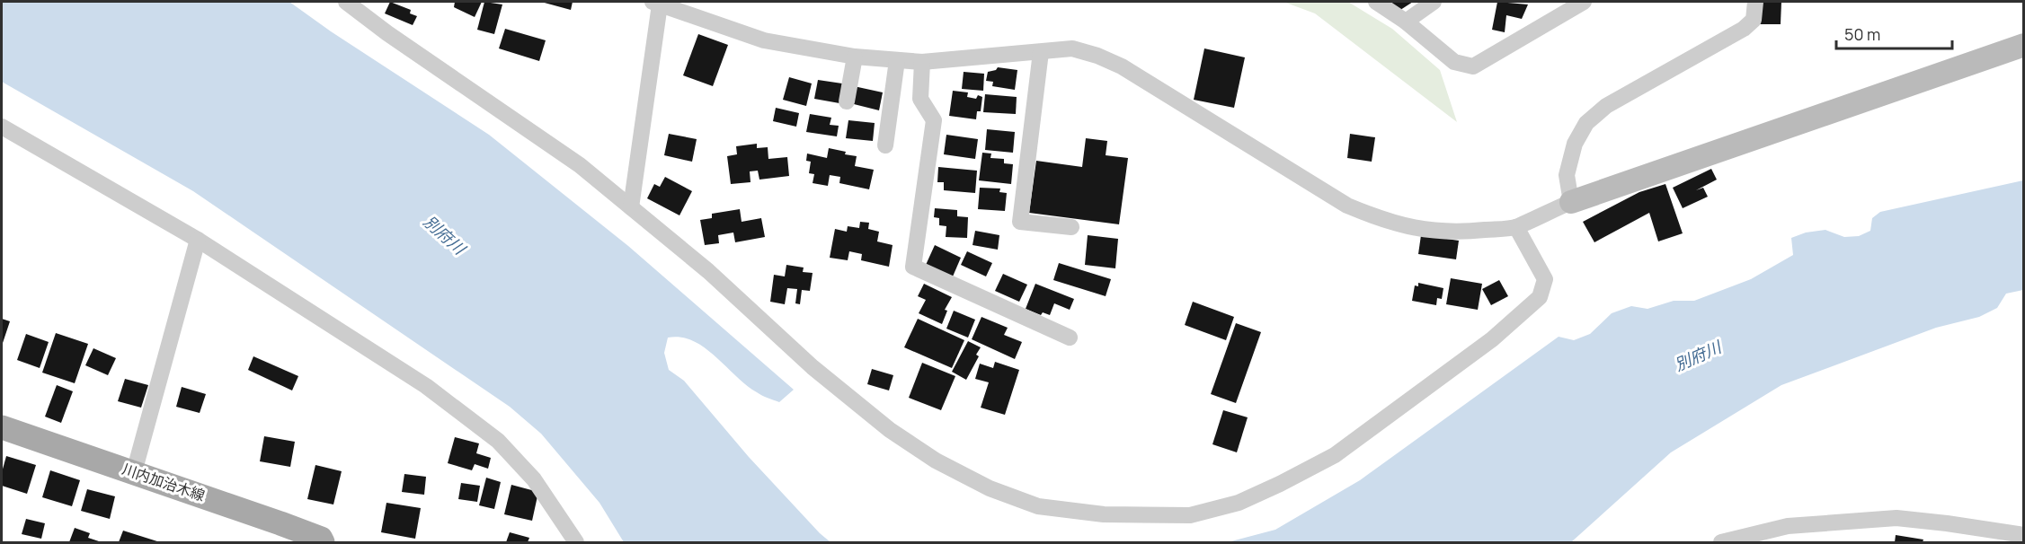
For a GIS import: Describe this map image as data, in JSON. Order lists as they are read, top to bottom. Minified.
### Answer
{"streets":{"main road":["川内加治木線"]},"water":["別府川"],"scale_bar":"50 m"}
